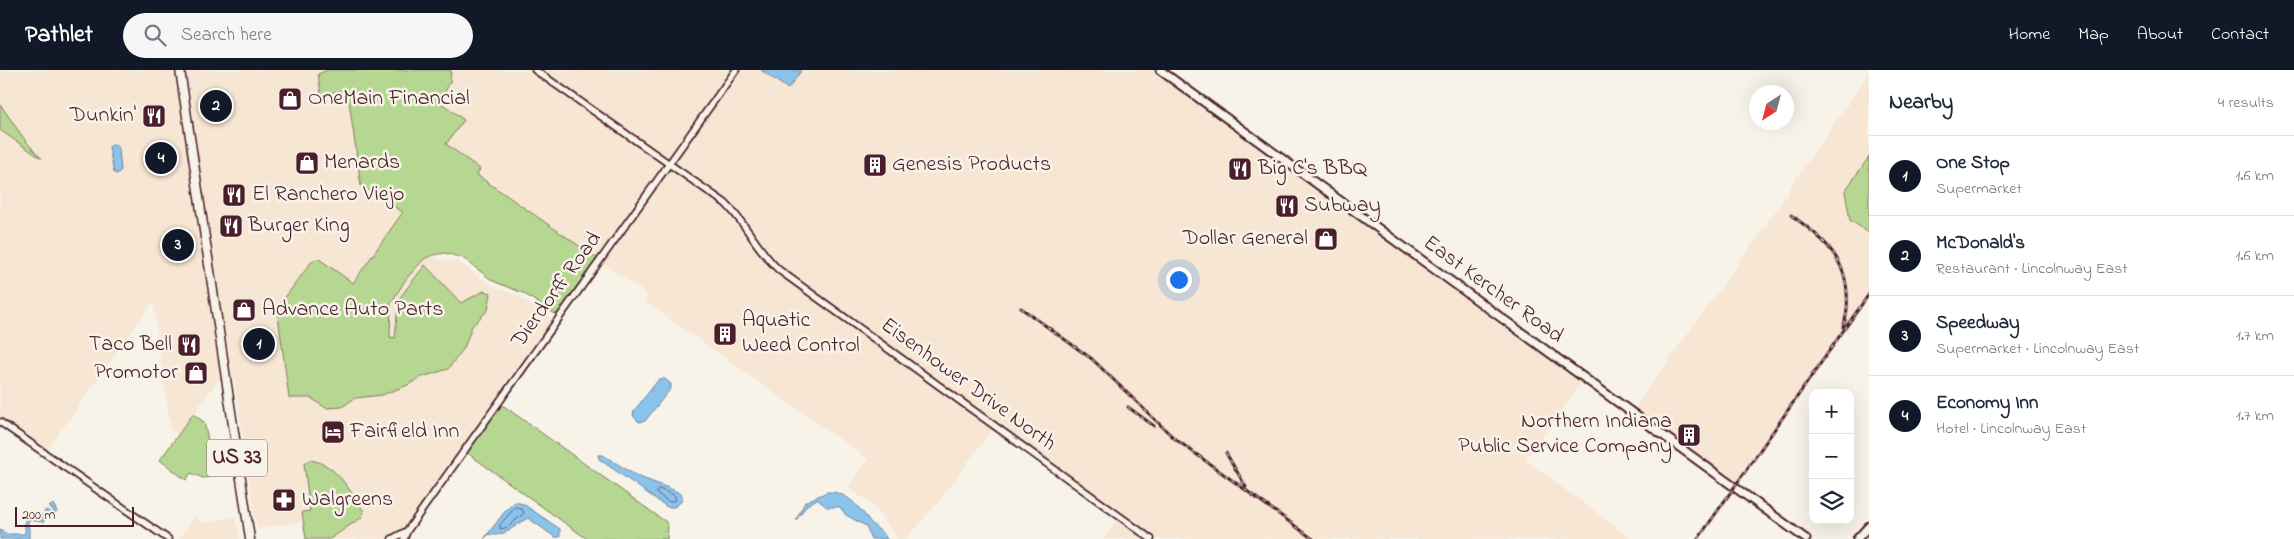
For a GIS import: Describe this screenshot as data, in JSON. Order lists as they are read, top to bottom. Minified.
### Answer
{"streets":{"highway":["US 33"],"main road":["East Kercher Road"],"street":["Dierdorff Road","Eisenhower Drive North"]},"crossings":[["Dierdorff Road","Eisenhower Drive North"]],"places":{"shop":["OneMain Financial","Menards","Dollar General","Advance Auto Parts","Promotor"],"restaurant":["Dunkin'","Big C's BBQ","El Ranchero Viejo","Subway","Burger King","Taco Bell"],"building":["Genesis Products","Aquatic Weed Control","Northern Indiana Public Service Company"],"hotel":["Fairfield Inn"],"pharmacy":["Walgreens"]},"scale_bar":"200 m","north":"bottom left","page":{"header":"Pathlet","search":"Search here","nav":["Home","Map","About","Contact"],"heading":["Nearby","4 results"],"pins":["2","4","3","1"],"list":[{"mark":"1","name":"One Stop","note":"Supermarket","value":"1.6 km"},{"mark":"2","name":"McDonald's","note":"Restaurant · Lincolnway East","value":"1.6 km"},{"mark":"3","name":"Speedway","note":"Supermarket · Lincolnway East","value":"1.7 km"},{"mark":"4","name":"Economy Inn","note":"Hotel · Lincolnway East","value":"1.7 km"}],"map_buttons":["+","−"],"scale":"200 m"}}
